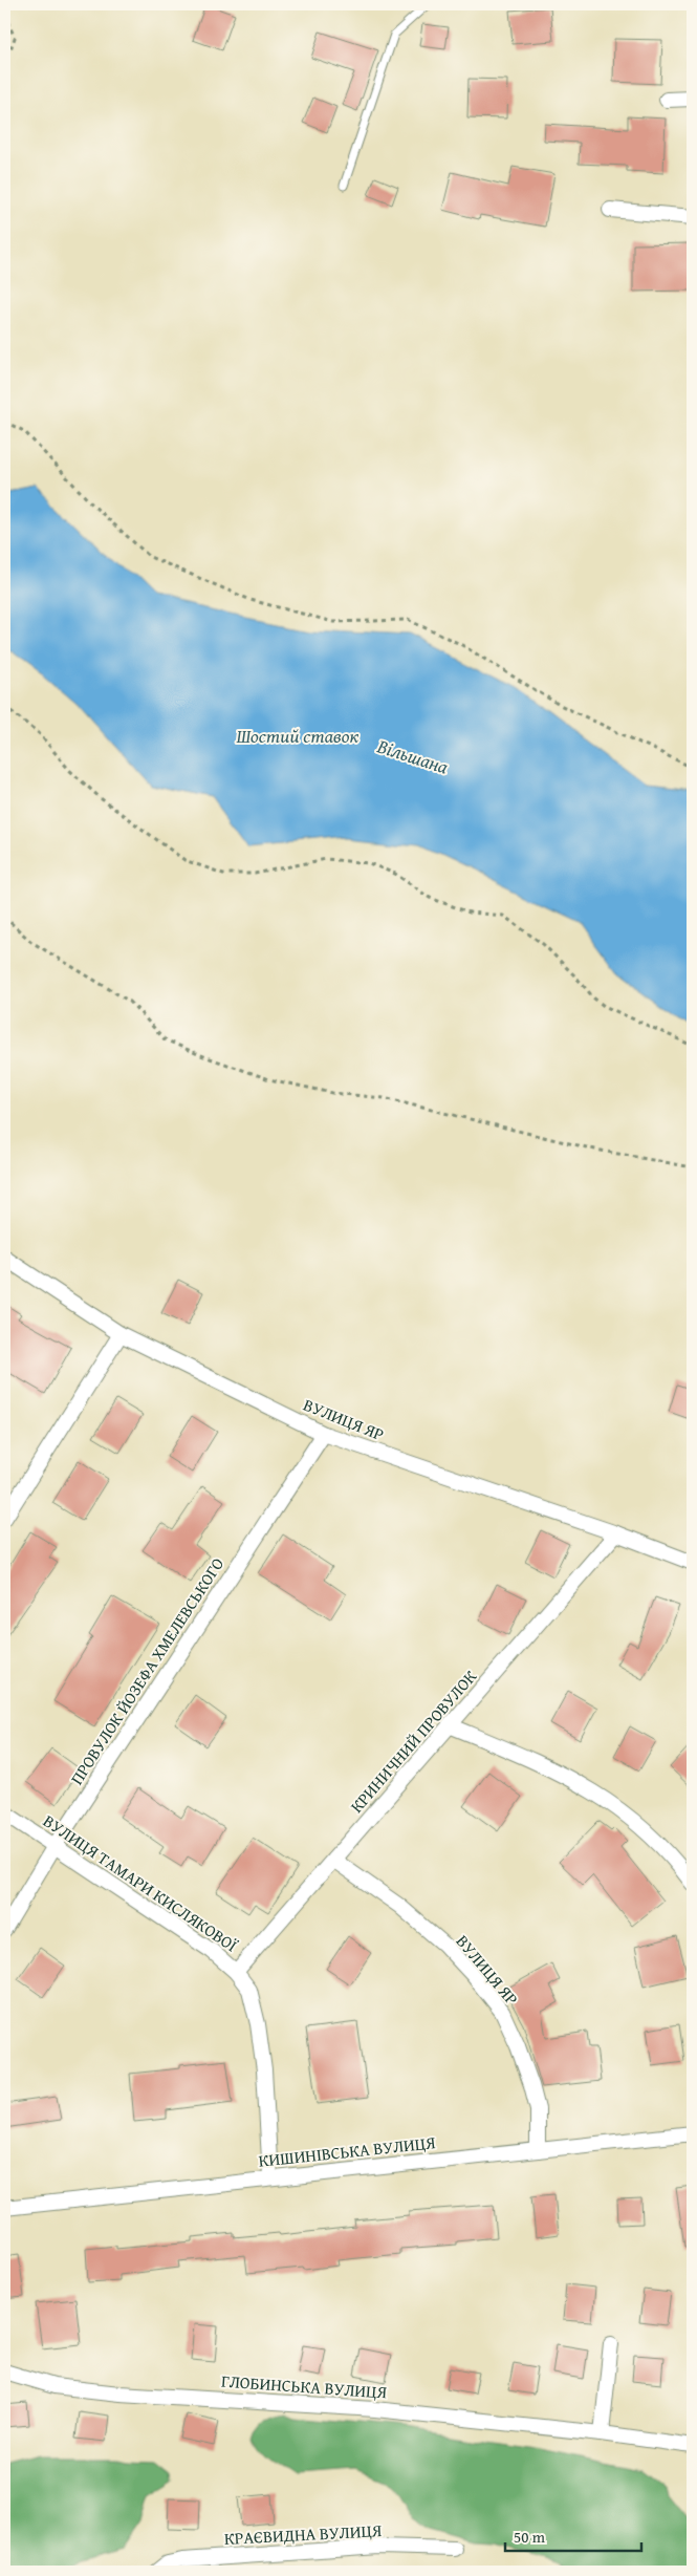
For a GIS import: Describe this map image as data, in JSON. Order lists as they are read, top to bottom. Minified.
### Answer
{"streets":{"street":["ВУЛИЦЯ ЯР","ПРОВУЛОК ЙОЗЕФА ХМЕЛЕВСЬКОГО","КРИНИЧНИЙ ПРОВУЛОК","ВУЛИЦЯ ТАМАРИ КИСЛЯКОВОЇ","КИШИНІВСЬКА ВУЛИЦЯ","ГЛОБИНСЬКА ВУЛИЦЯ","КРАЄВИДНА ВУЛИЦЯ"]},"crossings":[["ВУЛИЦЯ ЯР","ПРОВУЛОК ЙОЗЕФА ХМЕЛЕВСЬКОГО"],["ВУЛИЦЯ ЯР","КРИНИЧНИЙ ПРОВУЛОК"],["ВУЛИЦЯ ЯР","КИШИНІВСЬКА ВУЛИЦЯ"],["ПРОВУЛОК ЙОЗЕФА ХМЕЛЕВСЬКОГО","ВУЛИЦЯ ТАМАРИ КИСЛЯКОВОЇ"],["КРИНИЧНИЙ ПРОВУЛОК","ВУЛИЦЯ ТАМАРИ КИСЛЯКОВОЇ"],["ВУЛИЦЯ ТАМАРИ КИСЛЯКОВОЇ","КИШИНІВСЬКА ВУЛИЦЯ"]],"water":["Шостий ставок","Вільшана"],"scale_bar":"50 m"}
